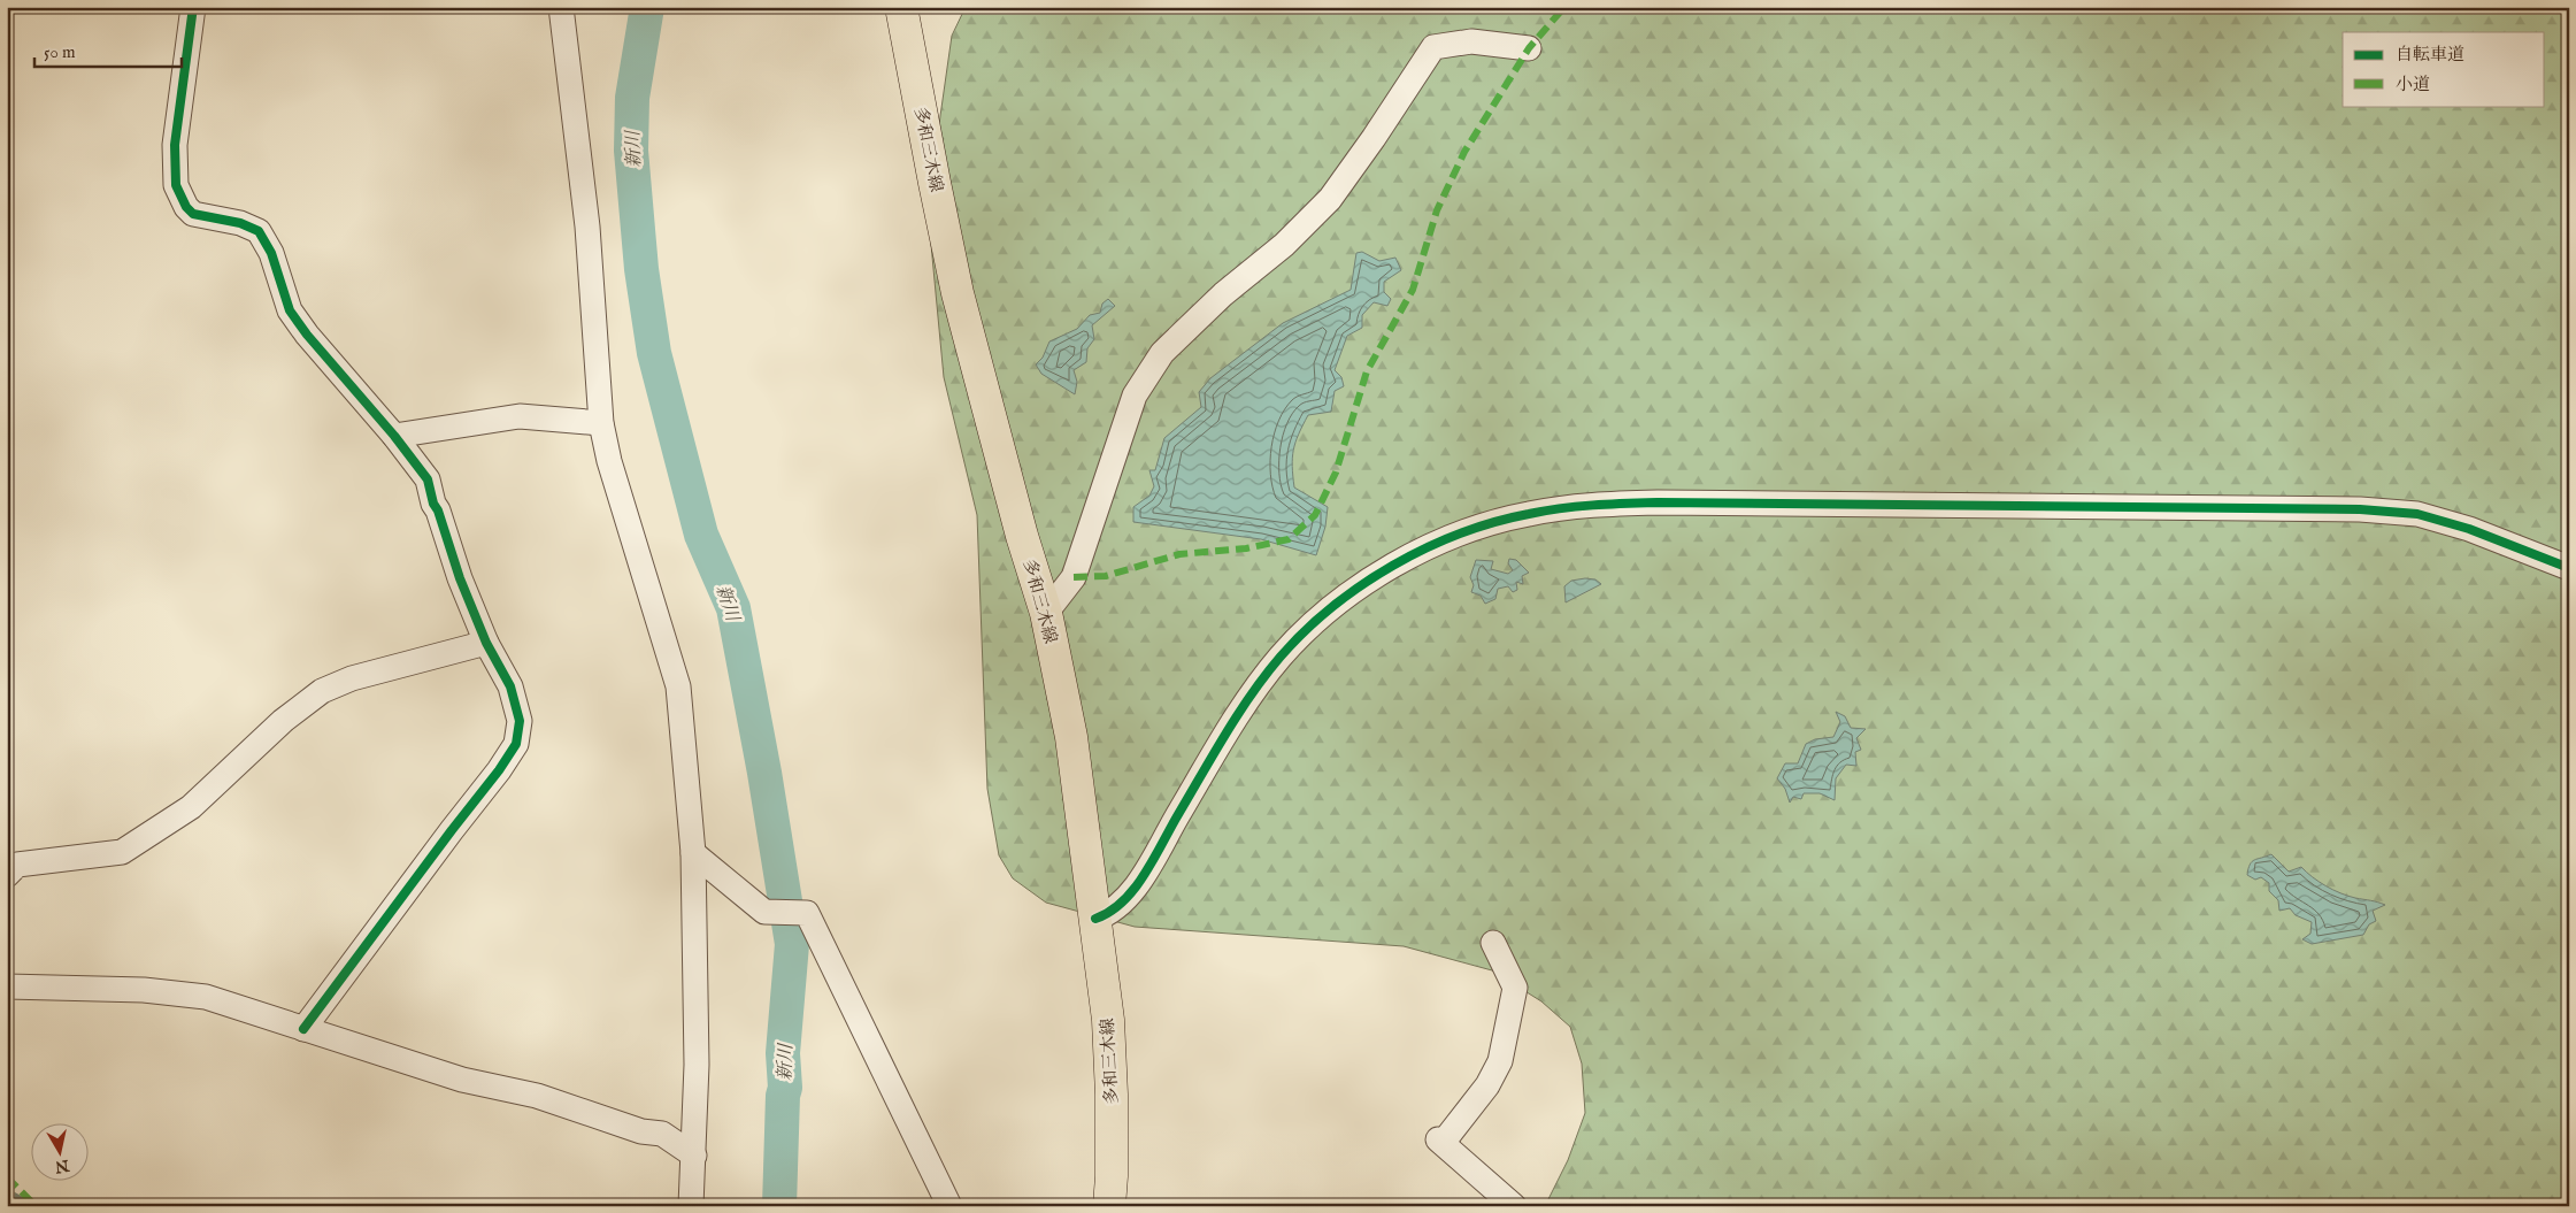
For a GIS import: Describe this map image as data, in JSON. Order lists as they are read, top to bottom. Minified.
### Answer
{"streets":{"main road":["多和三木線"]},"water":["新川"],"legend":["自転車道","小道"],"scale_bar":"50 m","north":"bottom"}
